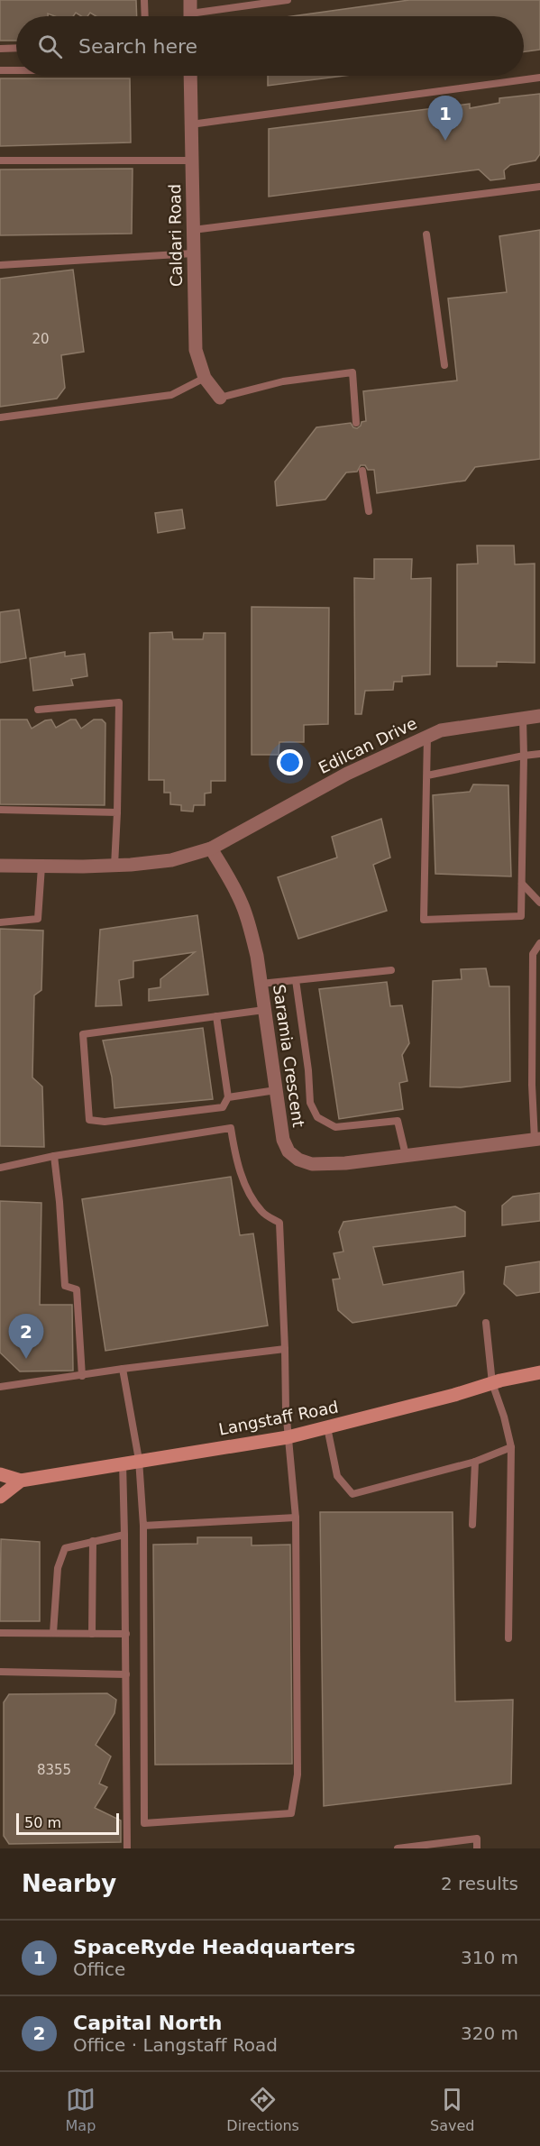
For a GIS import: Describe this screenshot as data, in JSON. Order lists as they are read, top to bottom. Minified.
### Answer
{"streets":{"street":["Caldari Road","Edilcan Drive","Saramia Crescent","Langstaff Road"]},"crossings":[["Edilcan Drive","Saramia Crescent"]],"house_numbers":["20","8355"],"scale_bar":"50 m","page":{"search":"Search here","pins":["1","2"],"scale":"50 m","heading":["Nearby","2 results"],"list":[{"mark":"1","name":"SpaceRyde Headquarters","note":"Office","value":"310 m"},{"mark":"2","name":"Capital North","note":"Office · Langstaff Road","value":"320 m"}],"nav":["Map","Directions","Saved"]}}
